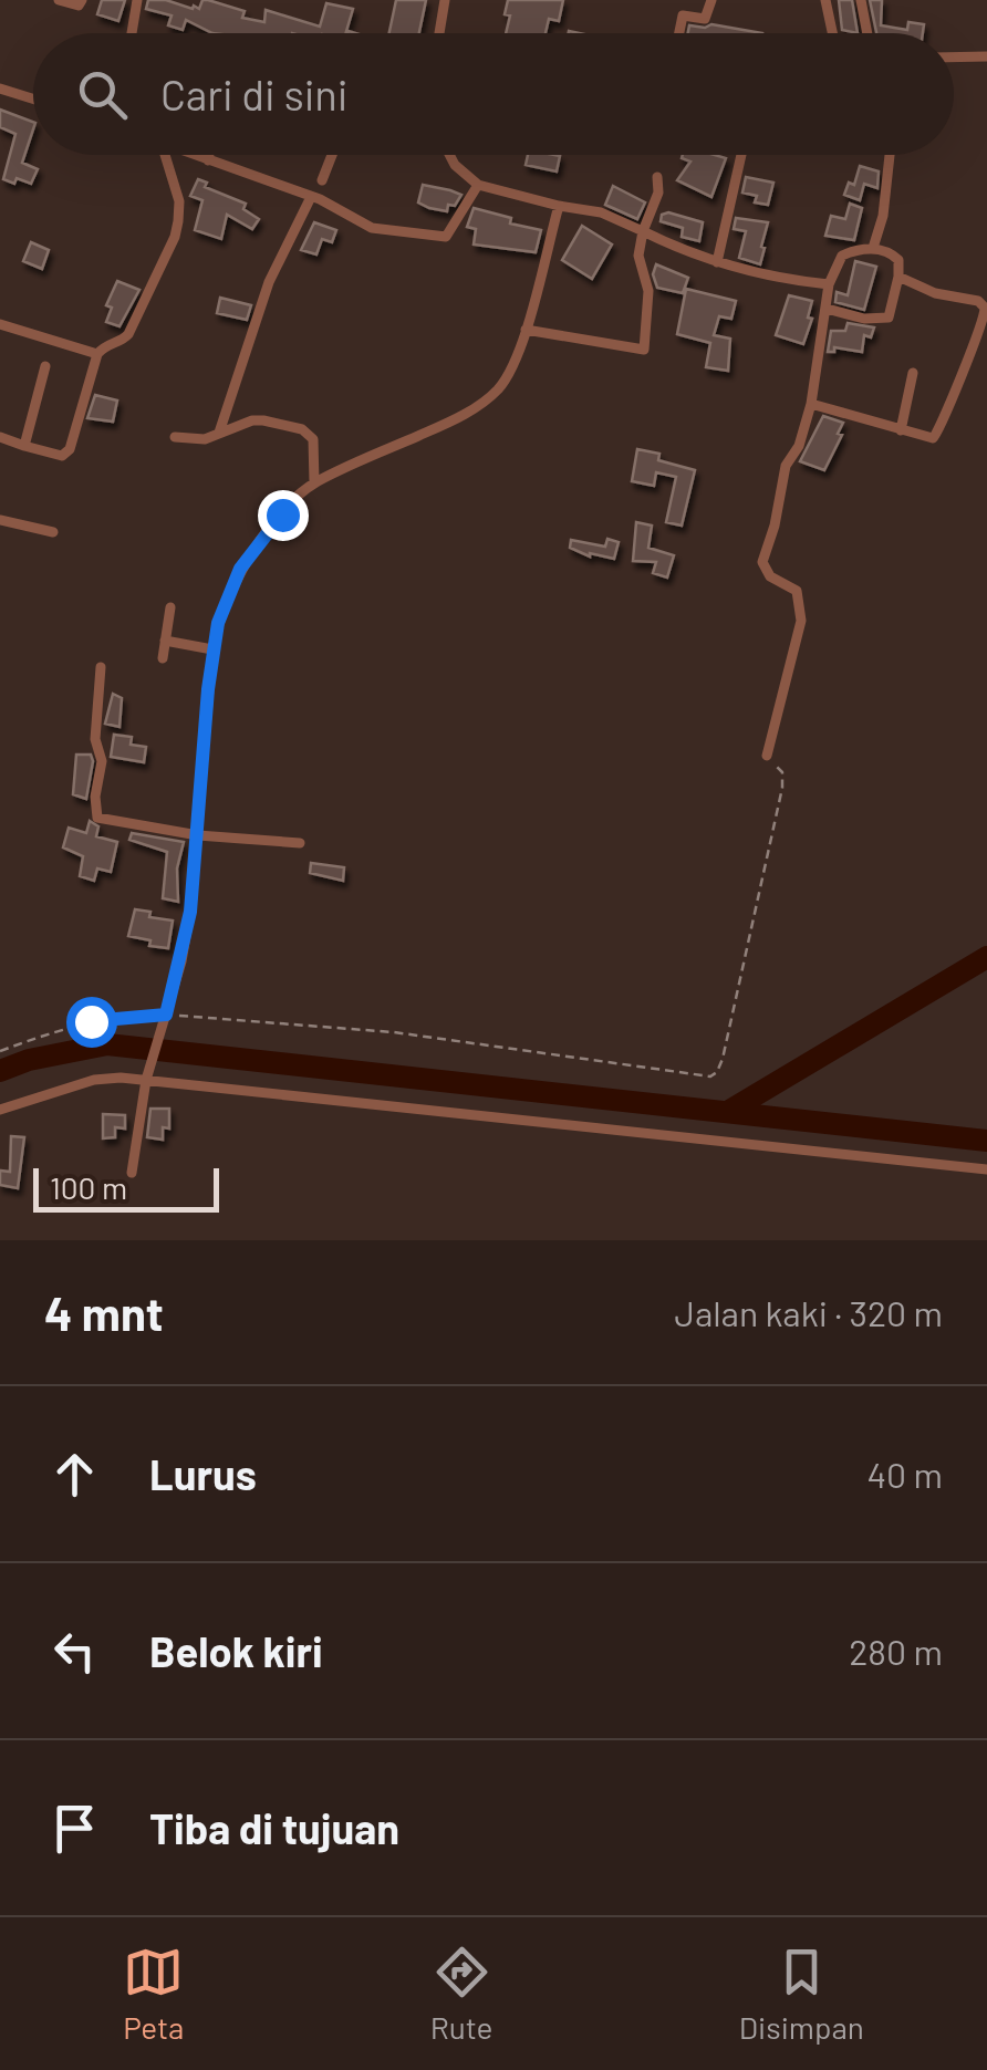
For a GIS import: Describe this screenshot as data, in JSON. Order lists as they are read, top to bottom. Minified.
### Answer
{"scale_bar":"100 m","page":{"search":"Cari di sini","scale":"100 m","heading":["4 mnt","Jalan kaki · 320 m"],"list":[["Lurus","40 m"],["Belok kiri","280 m"],"Tiba di tujuan"],"nav":["Peta","Rute","Disimpan"]}}
